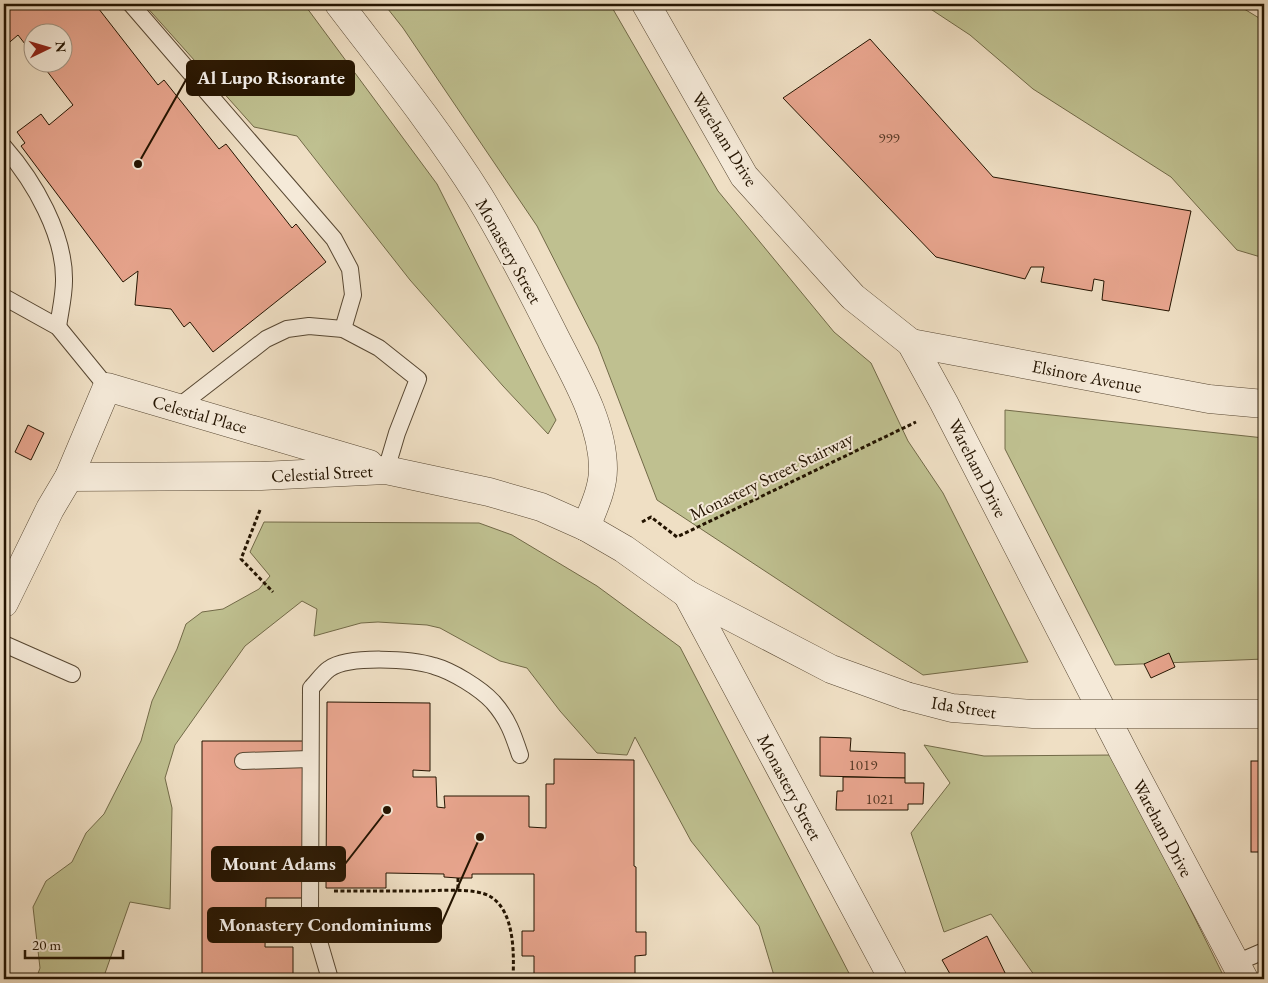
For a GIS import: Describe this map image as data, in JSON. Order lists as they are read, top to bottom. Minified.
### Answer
{"streets":{"street":["Wareham Drive","Monastery Street","Elsinore Avenue","Celestial Place","Celestial Street","Ida Street"],"path":["Monastery Street Stairway"]},"crossings":[["Wareham Drive","Elsinore Avenue"],["Monastery Street","Celestial Street"],["Monastery Street","Ida Street"],["Celestial Place","Celestial Street"],["Celestial Street","Ida Street"]],"places":["Al Lupo Risorante","Mount Adams","Monastery Condominiums"],"house_numbers":["999","1019","1021"],"scale_bar":"20 m","north":"right"}
